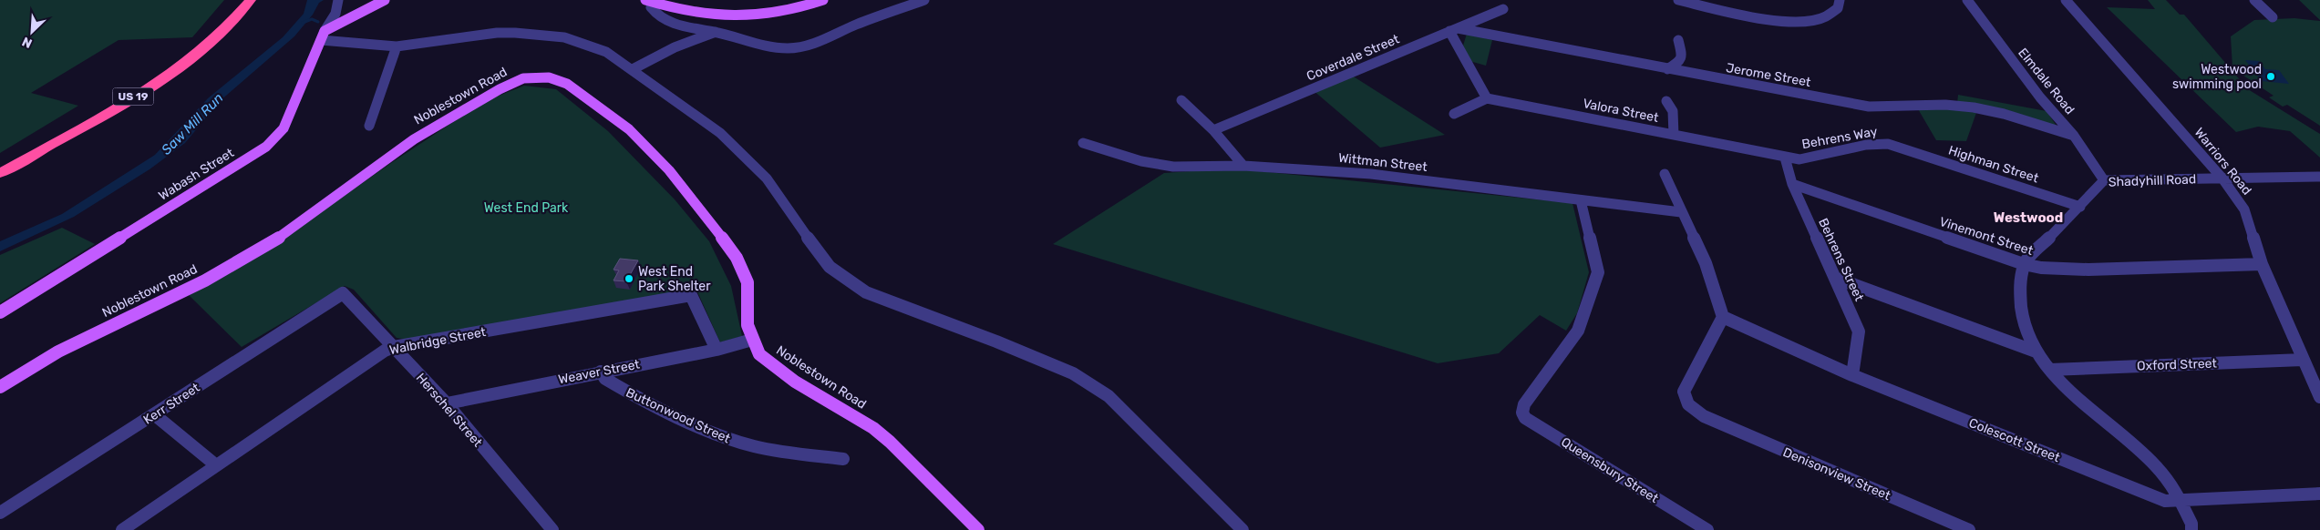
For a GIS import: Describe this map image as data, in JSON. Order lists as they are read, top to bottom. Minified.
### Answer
{"streets":{"highway":["US 19"],"main road":["Noblestown Road","Wabash Street"],"street":["Coverdale Street","Jerome Street","Elmdale Road","Valora Street","Behrens Way","Warriors Road","Wittman Street","Highman Street","Shadyhill Road","Vinemont Street","Behrens Street","Walbridge Street","Oxford Street","Weaver Street","Kerr Street","Herschel Street","Buttonwood Street","Colescott Street","Queensbury Street","Denisonview Street"]},"crossings":[["Coverdale Street","Jerome Street"],["Jerome Street","Elmdale Road"],["Elmdale Road","Shadyhill Road"],["Noblestown Road","Weaver Street"],["Valora Street","Behrens Way"],["Valora Street","Behrens Street"],["Behrens Way","Highman Street"],["Behrens Way","Behrens Street"],["Warriors Road","Shadyhill Road"],["Warriors Road","Vinemont Street"],["Warriors Road","Oxford Street"],["Wittman Street","Queensbury Street"],["Highman Street","Shadyhill Road"],["Shadyhill Road","Vinemont Street"],["Vinemont Street","Behrens Street"],["Behrens Street","Colescott Street"],["Walbridge Street","Weaver Street"],["Walbridge Street","Herschel Street"],["Weaver Street","Herschel Street"],["Weaver Street","Buttonwood Street"],["Kerr Street","Herschel Street"],["Colescott Street","Denisonview Street"]],"districts":["Westwood"],"water":["Saw Mill Run"],"parks":["West End Park"],"places":["Westwood swimming pool","West End Park Shelter"],"north":"bottom left"}
